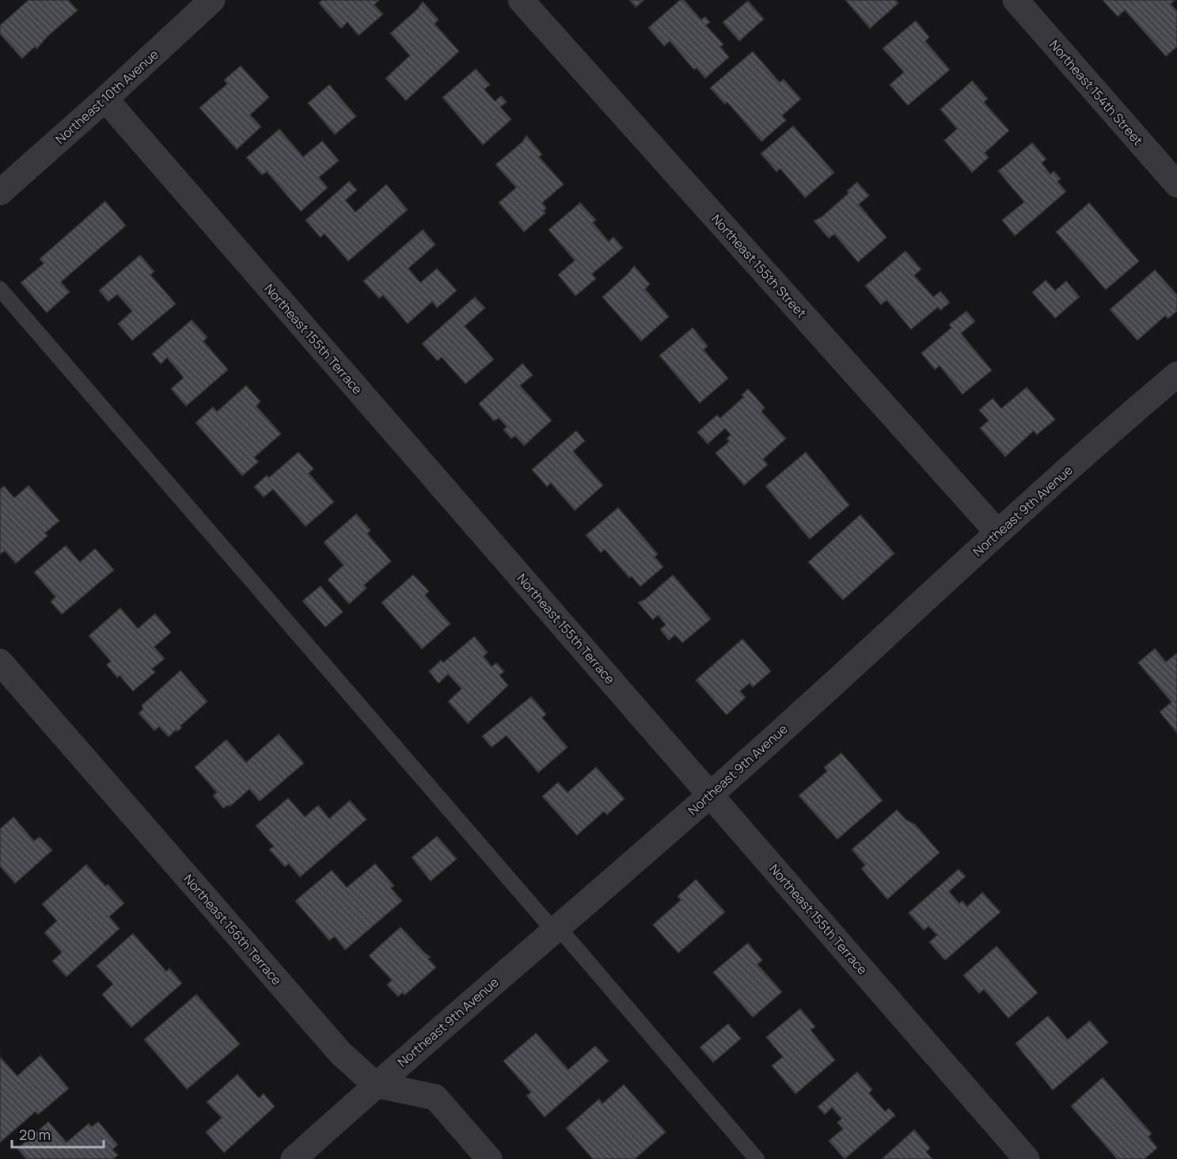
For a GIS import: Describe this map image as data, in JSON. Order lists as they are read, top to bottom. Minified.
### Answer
{"streets":{"street":["Northeast 154th Street","Northeast 10th Avenue","Northeast 155th Street","Northeast 155th Terrace","Northeast 9th Avenue","Northeast 156th Terrace"]},"crossings":[["Northeast 10th Avenue","Northeast 155th Terrace"],["Northeast 155th Street","Northeast 9th Avenue"],["Northeast 155th Terrace","Northeast 9th Avenue"],["Northeast 9th Avenue","Northeast 156th Terrace"]],"scale_bar":"20 m"}
